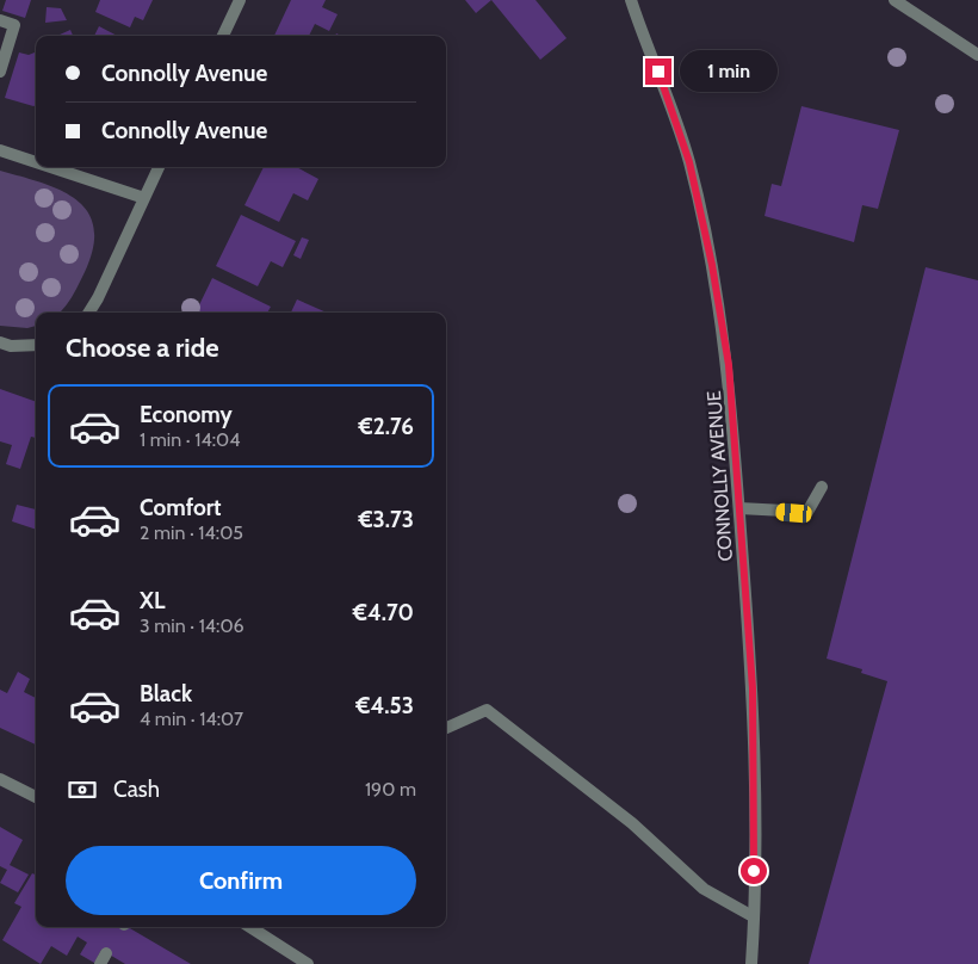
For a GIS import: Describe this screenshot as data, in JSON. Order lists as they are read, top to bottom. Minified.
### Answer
{"streets":{"street":["CONNOLLY AVENUE"]},"page":{"banner":["Connolly Avenue","Connolly Avenue"],"bubble":"1 min","heading":"Choose a ride","list":[{"name":"Economy","note":"1 min · 14:04","value":"€2.76"},{"name":"Comfort","note":"2 min · 14:05","value":"€3.73"},{"name":"XL","note":"3 min · 14:06","value":"€4.70"},{"name":"Black","note":"4 min · 14:07","value":"€4.53"}],"pay":["Cash","190 m"],"buttons":"Confirm"}}
